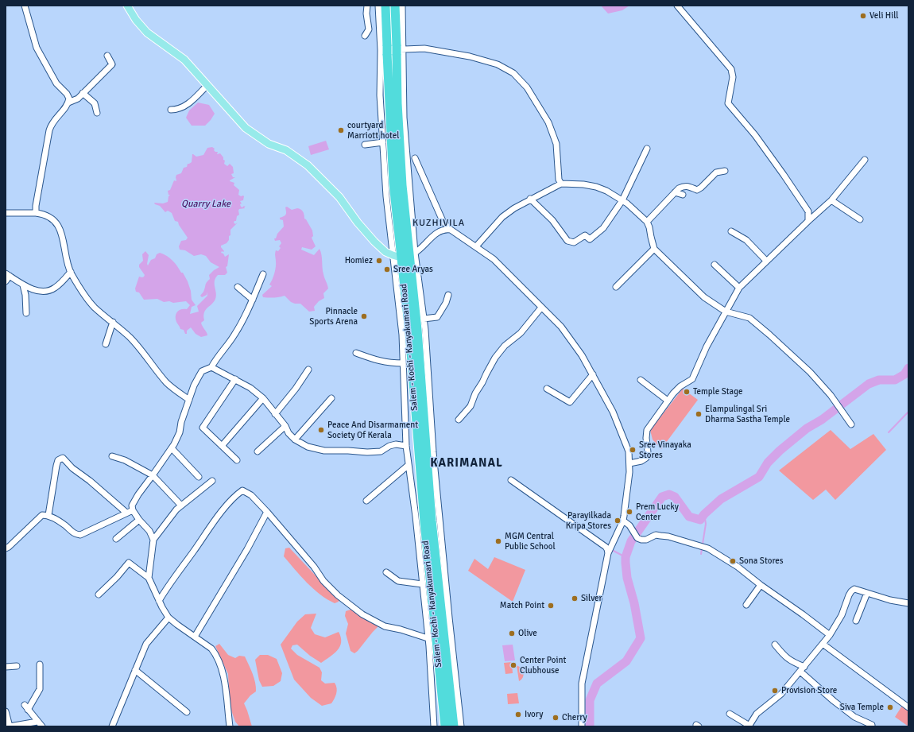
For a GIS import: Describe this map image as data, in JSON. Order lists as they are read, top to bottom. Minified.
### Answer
{"streets":{"highway":["Salem - Kochi - Kanyakumari Road"]},"districts":["KUZHIVILA","KARIMANAL"],"water":["Quarry Lake"],"places":["Veli Hill","courtyard Marriott hotel","Homiez","Sree Aryas","Pinnacle Sports Arena","Temple Stage","Elampulingal Sri Dharma Sastha Temple","Peace And Disarmament Society Of Kerala","Sree Vinayaka Stores","Prem Lucky Center","Parayilkada Kripa Stores","MGM Central Public School","Sona Stores","Silver","Match Point","Olive","Center Point Clubhouse","Provision Store","Siva Temple","Ivory","Cherry"]}
